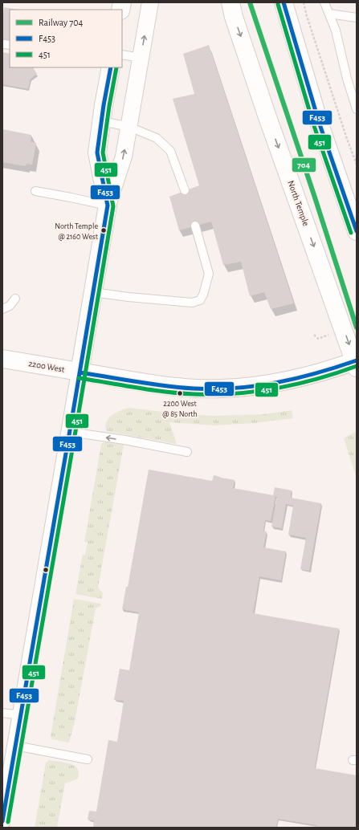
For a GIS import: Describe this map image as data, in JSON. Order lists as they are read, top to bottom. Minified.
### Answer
{"streets":{"street":["North Temple","2200 West"]},"crossings":[["North Temple","2200 West"]],"places":["North Temple @ 2160 West","2200 West @ 85 North"],"lines":["rail line 704","transit line F453","transit line 451"],"legend":["Railway 704","F453","451"]}
